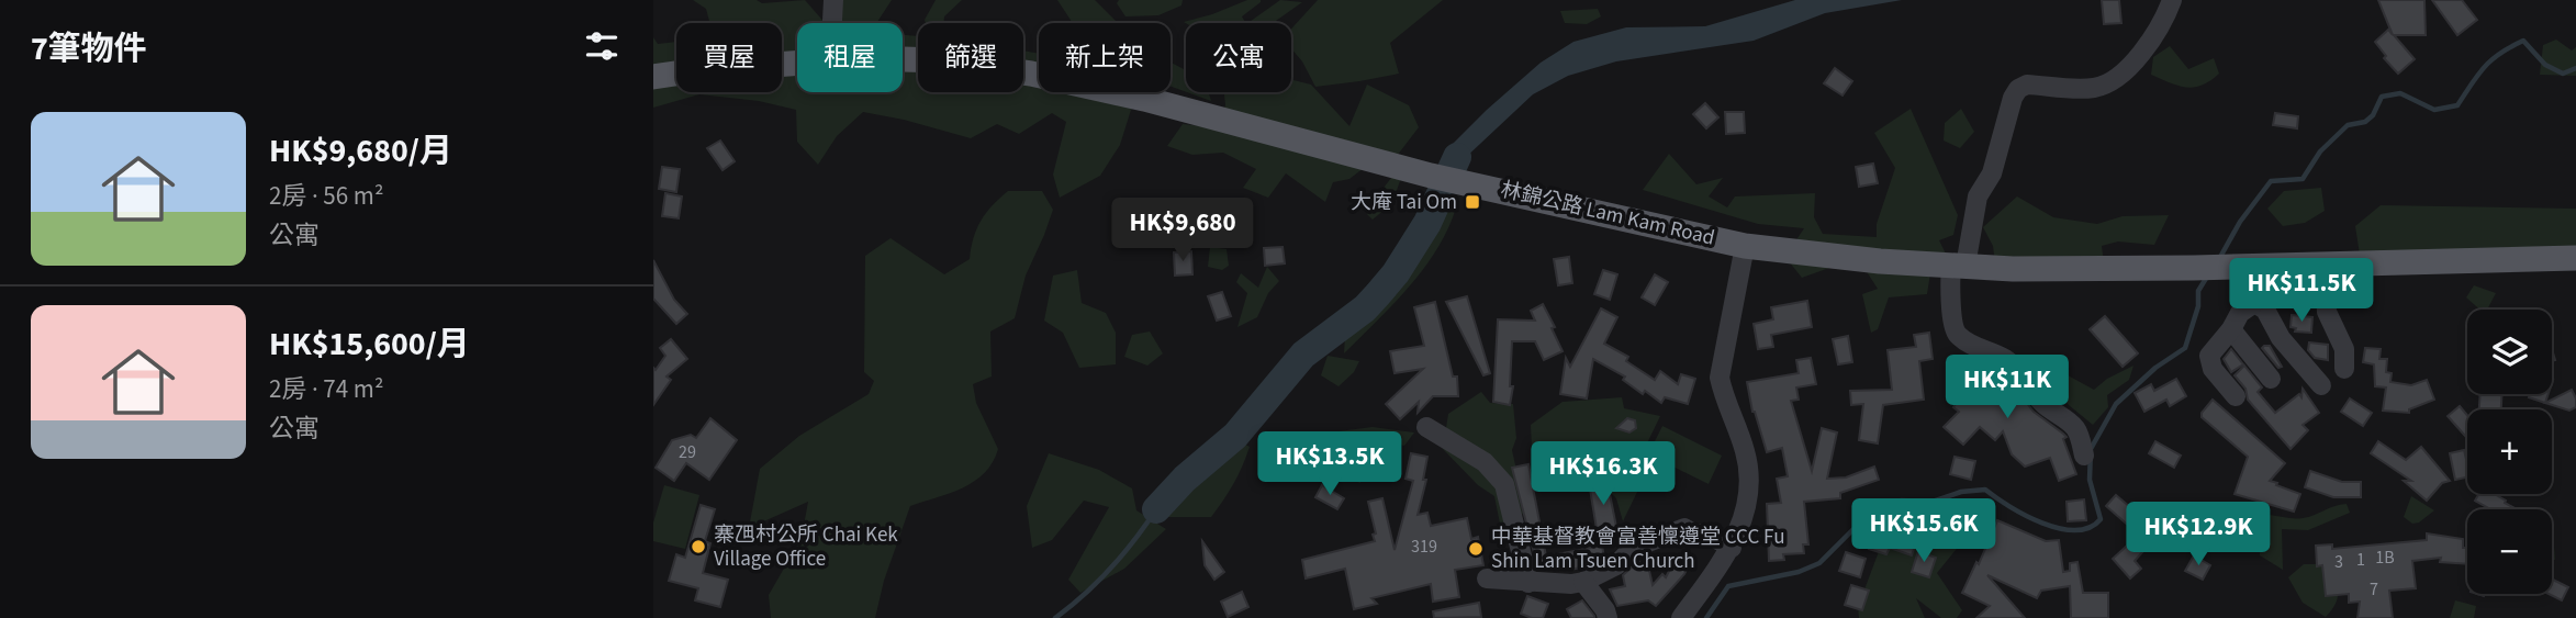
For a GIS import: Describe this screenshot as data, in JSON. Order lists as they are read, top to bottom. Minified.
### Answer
{"streets":{"main road":["林錦公路 Lam Kam Road"]},"places":{"transit":["大庵 Tai Om"],"other":["寨乪村公所 Chai Kek Village Office","中華基督教會富善懍遵堂 CCC Fu Shin Lam Tsuen Church"]},"house_numbers":["29","319","1B","1","3","7"],"page":{"heading":"7筆物件","chip":["買屋","租屋","篩選","新上架","公寓"],"list":[{"name":"HK$9,680/月","note":"2房 · 56 m² · 公寓"},{"name":"HK$15,600/月","note":"2房 · 74 m² · 公寓"}],"price":["HK$9,680","HK$11.5K","HK$11K","HK$13.5K","HK$16.3K","HK$15.6K","HK$12.9K"],"map_buttons":["+","−"]}}
